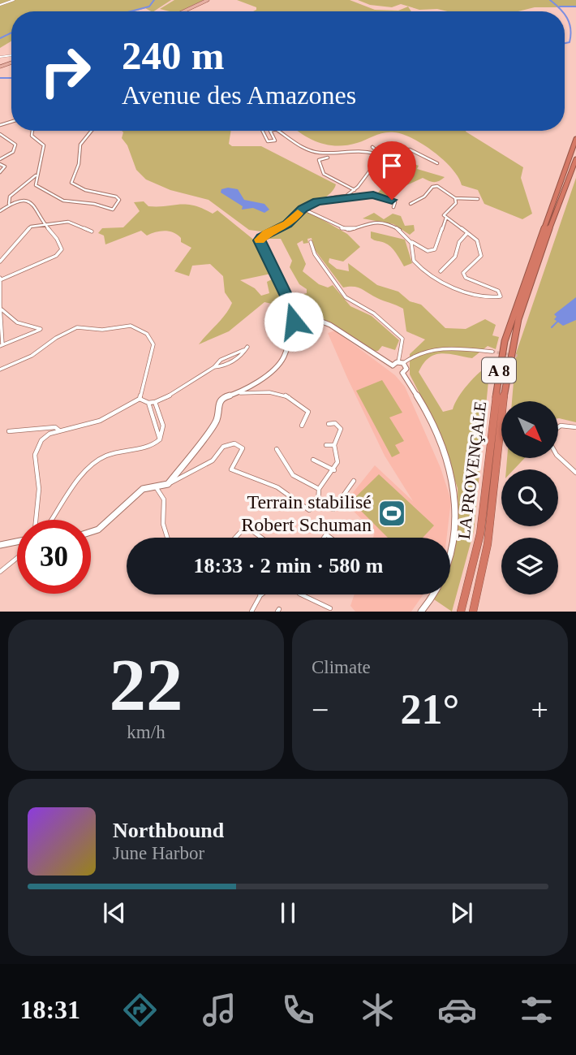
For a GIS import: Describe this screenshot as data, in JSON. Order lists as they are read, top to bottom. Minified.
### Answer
{"streets":{"highway":["A 8","LA PROVENÇALE"]},"places":{"sports":["Terrain stabilisé Robert Schuman"]},"north":"bottom right","page":{"turn":["240 m","Avenue des Amazones"],"limit":"30","trip":"18:33 · 2 min · 580 m","tile":[["22","km/h"],"Climate"],"heat":["−","21°","+"],"song":["Northbound","June Harbor"],"tabs":"18:31"}}
